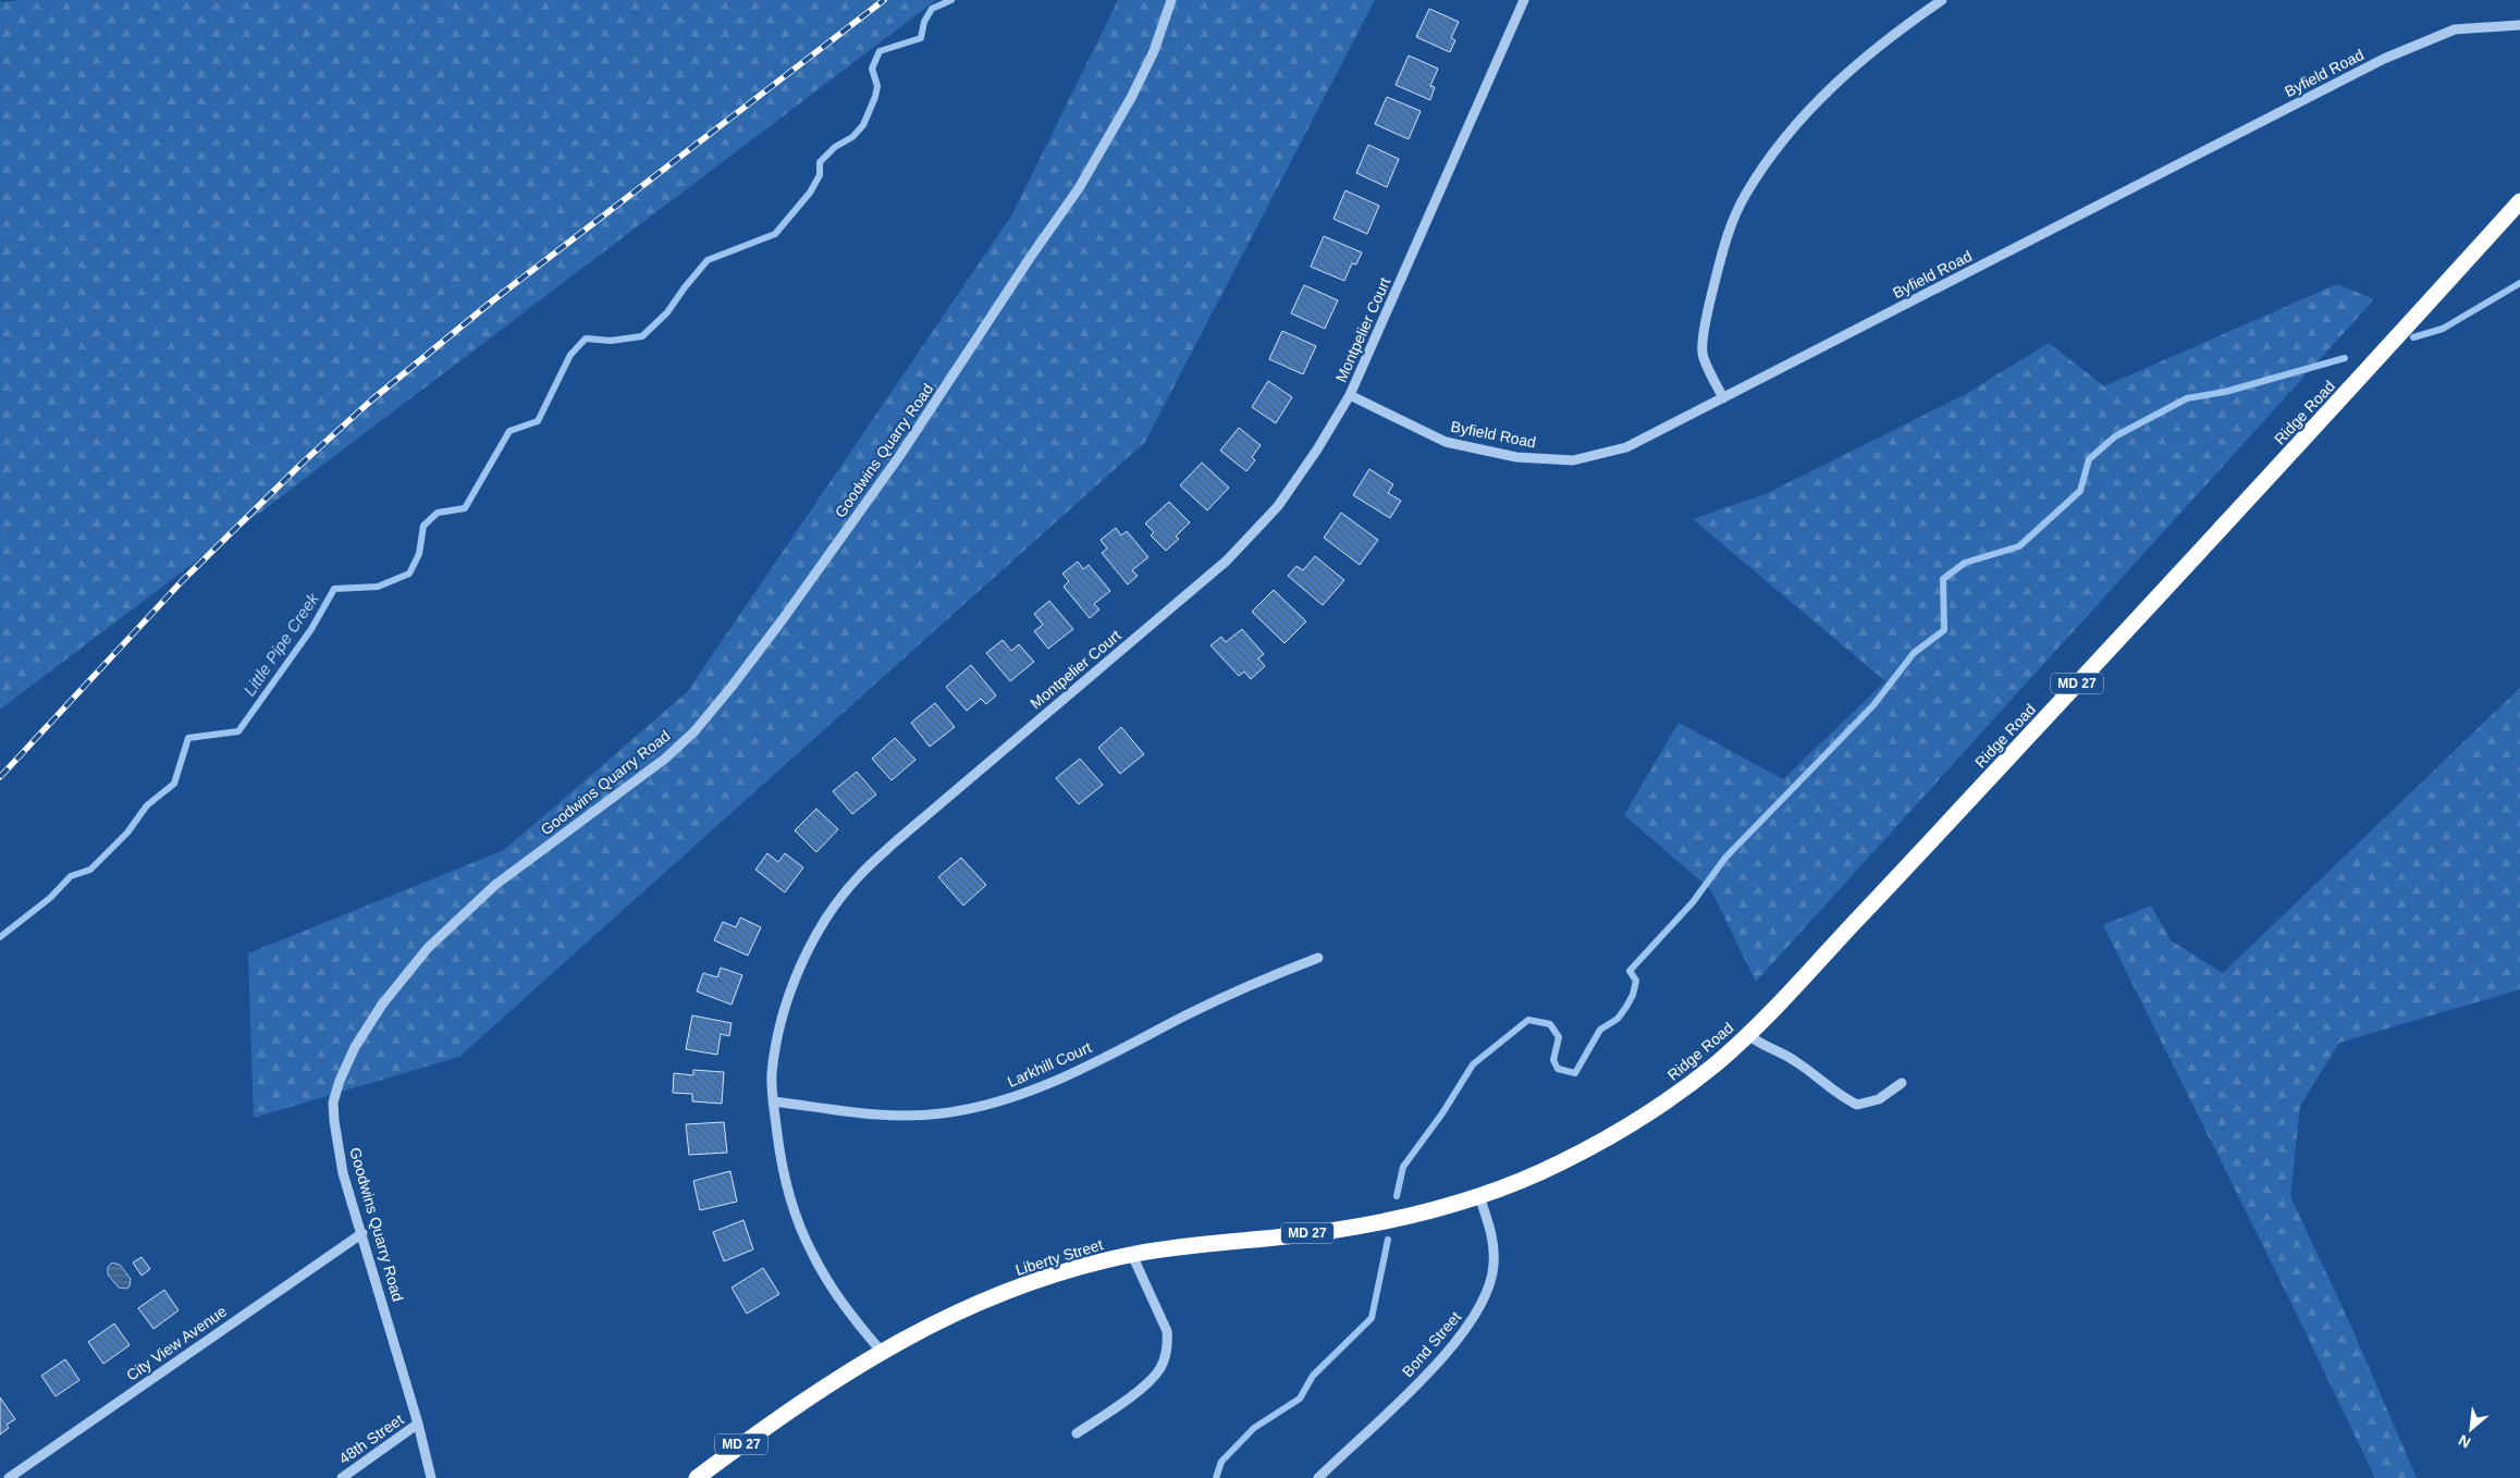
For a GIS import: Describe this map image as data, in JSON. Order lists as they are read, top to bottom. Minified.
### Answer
{"streets":{"highway":["Ridge Road","MD 27","Liberty Street"],"street":["Byfield Road","Montpelier Court","Goodwins Quarry Road","Larkhill Court","City View Avenue","Bond Street","48th Street"]},"crossings":[["Byfield Road","Montpelier Court"],["Montpelier Court","Larkhill Court"],["Montpelier Court","Liberty Street"],["Ridge Road","Liberty Street"],["Ridge Road","Bond Street"],["Goodwins Quarry Road","City View Avenue"],["Goodwins Quarry Road","48th Street"],["Liberty Street","Bond Street"]],"water":["Little Pipe Creek"],"north":"bottom left"}
